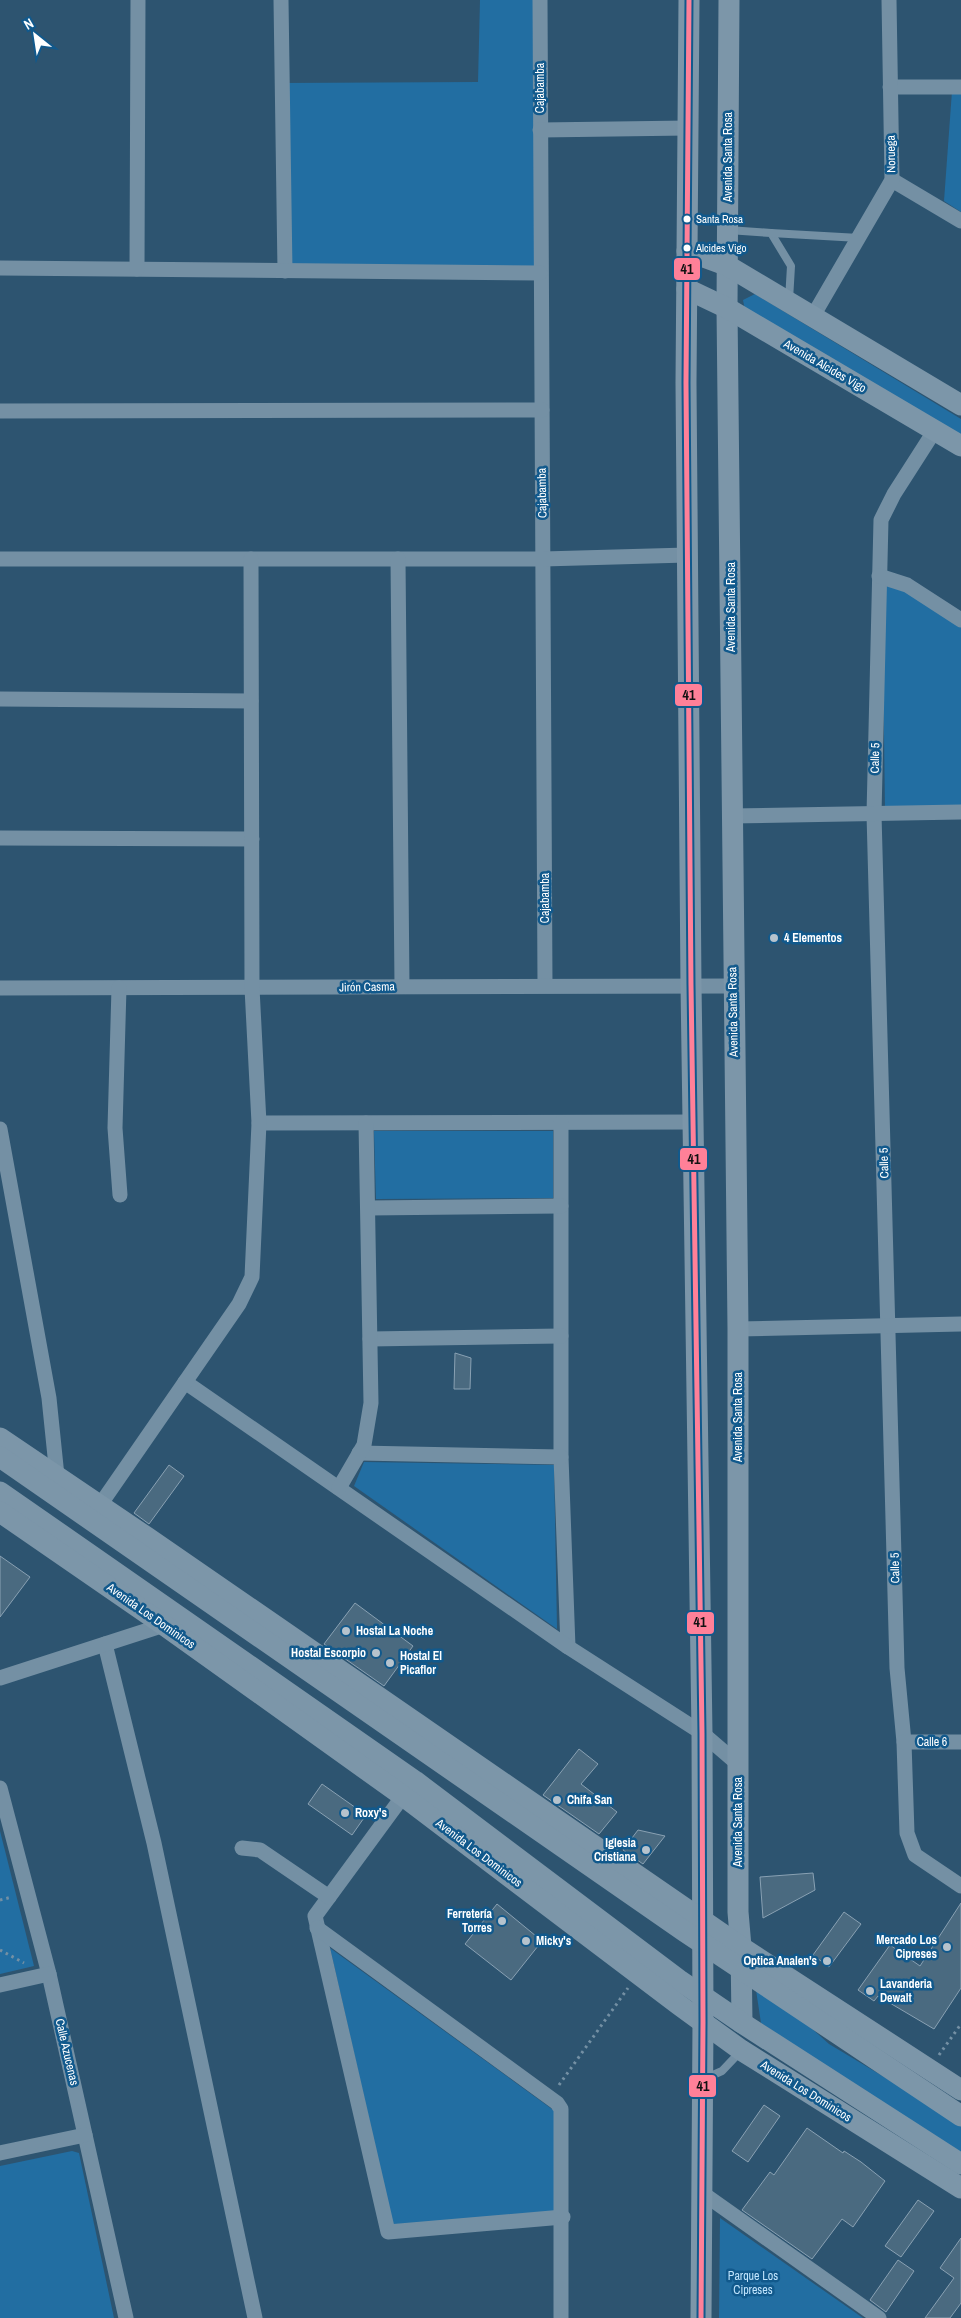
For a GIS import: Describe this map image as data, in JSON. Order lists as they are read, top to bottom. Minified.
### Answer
{"streets":{"main road":["Avenida Santa Rosa","Avenida Alcides Vigo","Avenida Los Dominicos"],"street":["Cajabamba","Noruega","Calle 5","Jirón Casma","Calle 6","Calle Azucenas"]},"crossings":[["Cajabamba","Jirón Casma"],["Avenida Santa Rosa","Avenida Alcides Vigo"],["Avenida Santa Rosa","Jirón Casma"],["Avenida Santa Rosa","Avenida Los Dominicos"],["Avenida Alcides Vigo","Calle 5"],["Calle 5","Calle 6"]],"parks":["Parque Los Cipreses"],"places":["Santa Rosa","Alcides Vigo","4 Elementos","Hostal La Noche","Hostal Escorpio","Hostal El Picaflor","Chifa San","Roxy's","Iglesia Cristiana","Ferretería Torres","Micky's","Mercado Los Cipreses","Optica Analen's","Lavanderia Dewalt"],"lines":["transit line 41"],"north":"top left"}
